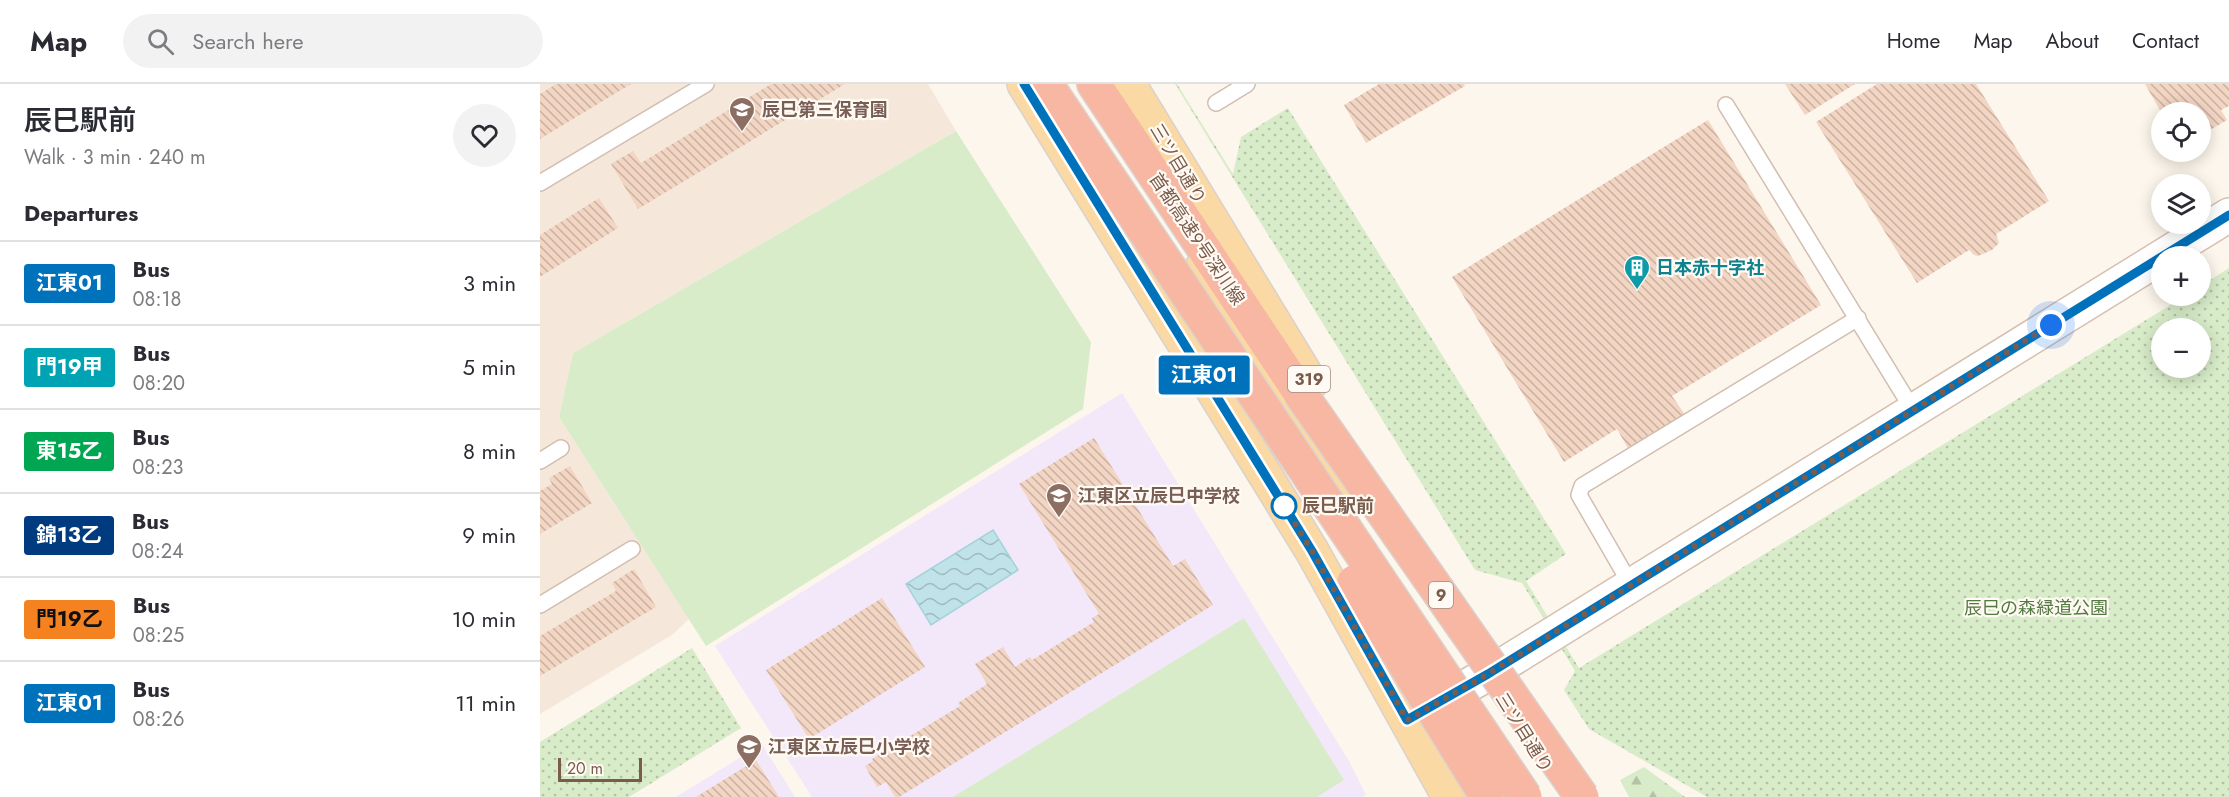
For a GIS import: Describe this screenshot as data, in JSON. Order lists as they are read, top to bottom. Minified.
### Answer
{"streets":{"highway":["首都高速9号深川線","9"],"main road":["三ツ目通り","319"]},"crossings":[["首都高速9号深川線","9"]],"parks":["辰巳の森緑道公園"],"places":{"school or university":["辰巳第三保育園","江東区立辰巳中学校","江東区立辰巳小学校"],"building":["日本赤十字社"],"other":["辰巳駅前"]},"lines":["bus line 江東01"],"scale_bar":"20 m","page":{"header":"Map","search":"Search here","nav":["Home","Map","About","Contact"],"heading":[["辰巳駅前","Walk · 3 min · 240 m"],"Departures"],"on_map":"江東01","map_buttons":["+","−"],"list":[{"mark":"江東01","name":"Bus","note":"08:18","value":"3 min"},{"mark":"門19甲","name":"Bus","note":"08:20","value":"5 min"},{"mark":"東15乙","name":"Bus","note":"08:23","value":"8 min"},{"mark":"錦13乙","name":"Bus","note":"08:24","value":"9 min"},{"mark":"門19乙","name":"Bus","note":"08:25","value":"10 min"},{"mark":"江東01","name":"Bus","note":"08:26","value":"11 min"}],"scale":"20 m"}}
